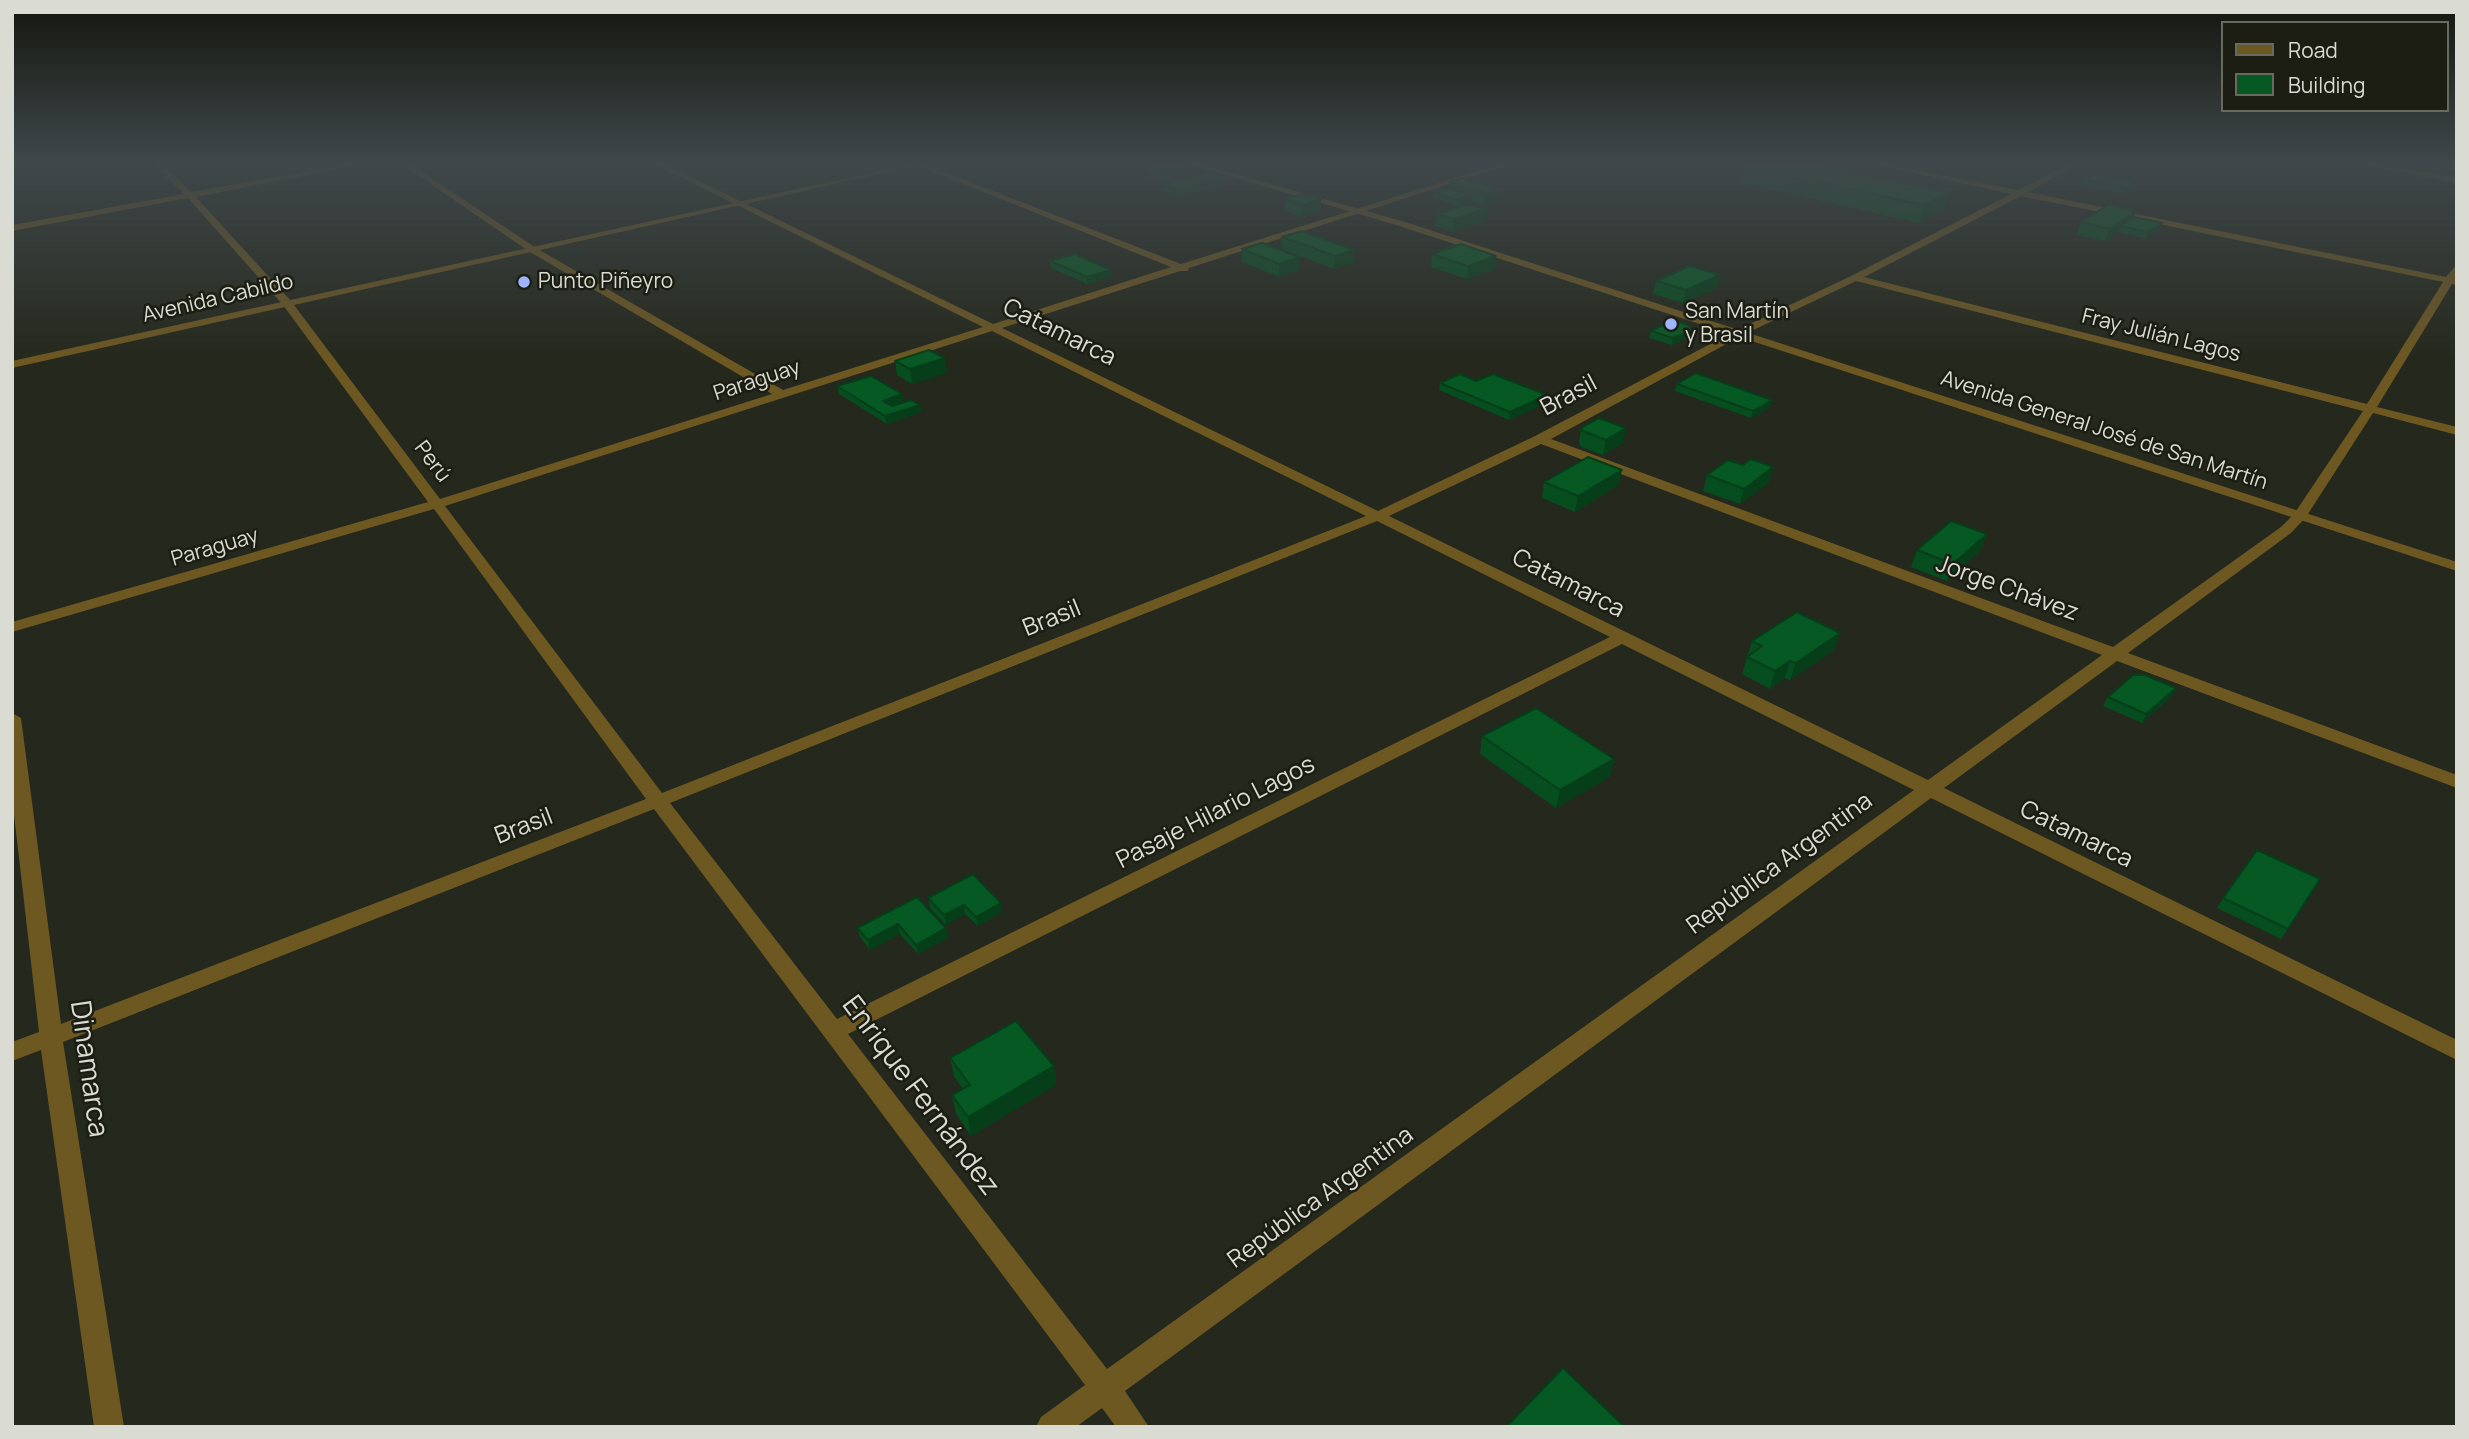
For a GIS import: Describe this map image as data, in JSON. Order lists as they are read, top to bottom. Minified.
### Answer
{"streets":{"street":["Avenida Cabildo","Catamarca","Fray Julián Lagos","Paraguay","Brasil","Avenida General José de San Martín","Perú","Jorge Chávez","Pasaje Hilario Lagos","República Argentina","Dinamarca","Enrique Fernández"]},"crossings":[["Avenida Cabildo","Perú"],["Catamarca","Paraguay"],["Catamarca","Brasil"],["Catamarca","Pasaje Hilario Lagos"],["Catamarca","República Argentina"],["Fray Julián Lagos","Brasil"],["Fray Julián Lagos","República Argentina"],["Paraguay","Perú"],["Brasil","Avenida General José de San Martín"],["Brasil","Perú"],["Brasil","Jorge Chávez"],["Brasil","Dinamarca"],["Brasil","Enrique Fernández"],["Avenida General José de San Martín","República Argentina"],["Perú","Enrique Fernández"],["Jorge Chávez","República Argentina"],["Pasaje Hilario Lagos","Enrique Fernández"],["República Argentina","Enrique Fernández"]],"places":["Punto Piñeyro","San Martín y Brasil"],"legend":["Road","Building"]}
